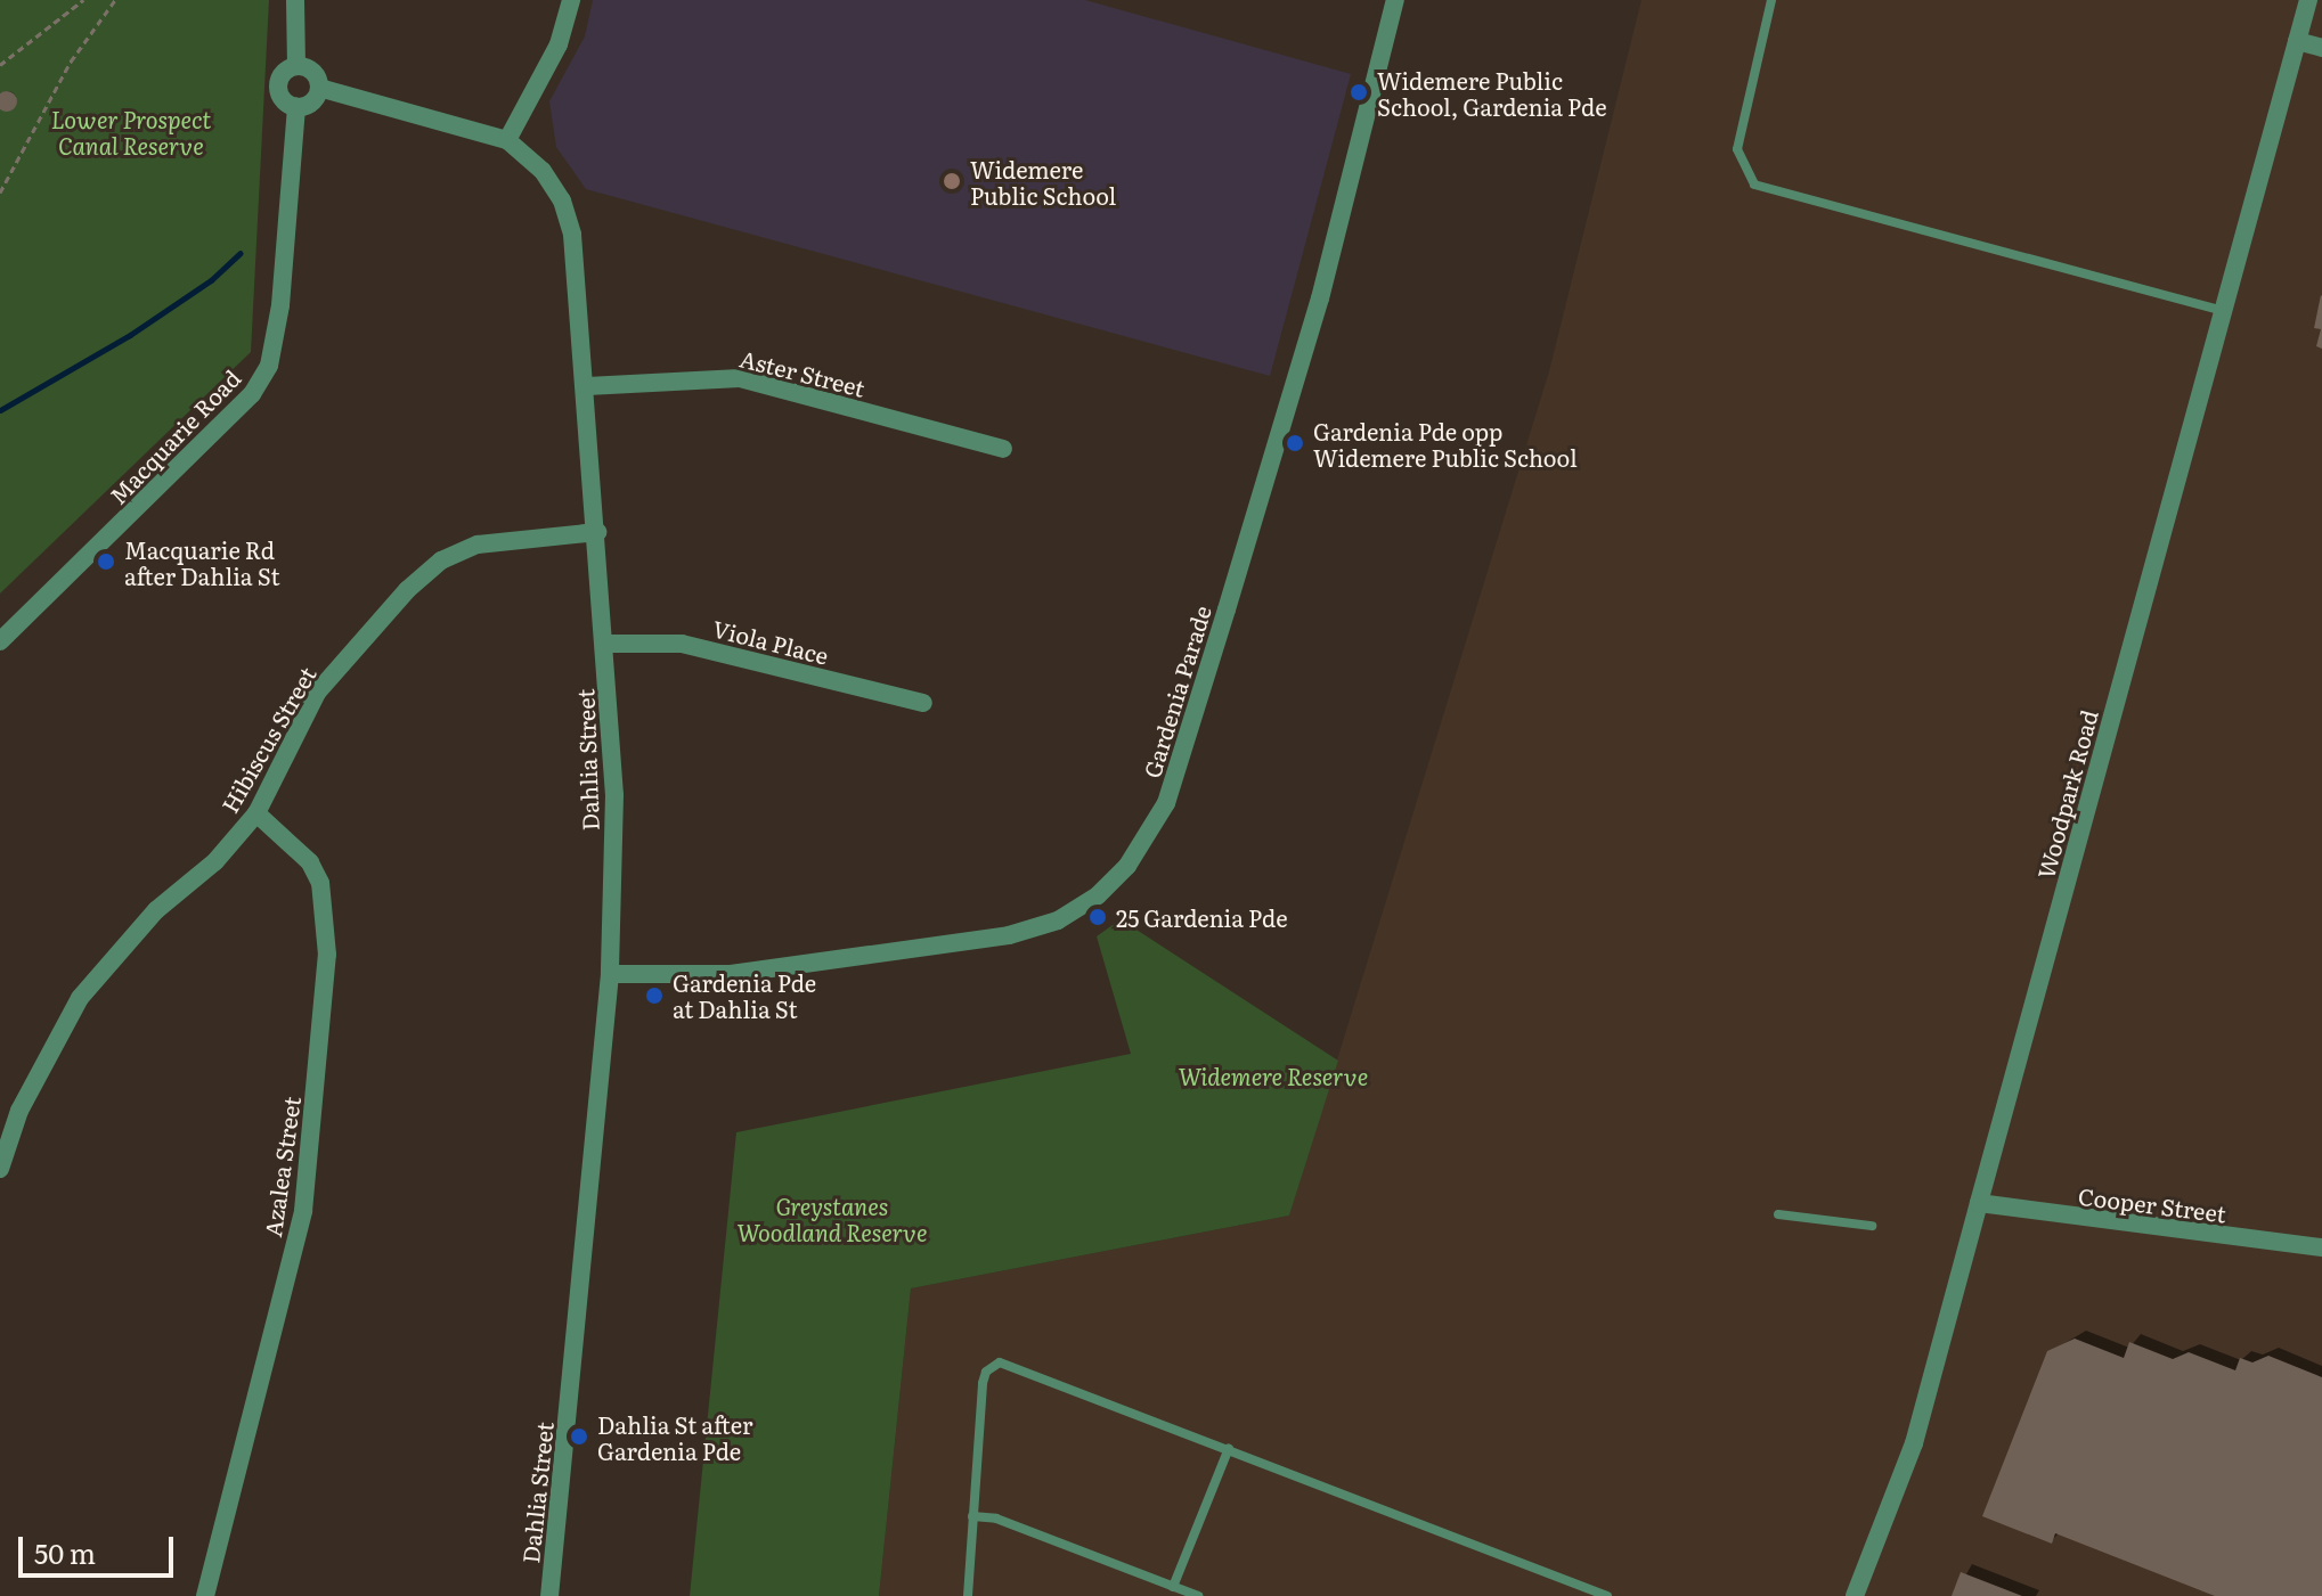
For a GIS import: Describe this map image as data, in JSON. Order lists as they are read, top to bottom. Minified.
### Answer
{"streets":{"street":["Aster Street","Macquarie Road","Viola Place","Gardenia Parade","Hibiscus Street","Dahlia Street","Woodpark Road","Azalea Street","Cooper Street"]},"crossings":[["Aster Street","Dahlia Street"],["Macquarie Road","Dahlia Street"],["Viola Place","Dahlia Street"],["Gardenia Parade","Dahlia Street"],["Hibiscus Street","Dahlia Street"],["Hibiscus Street","Azalea Street"],["Woodpark Road","Cooper Street"]],"parks":["Lower Prospect Canal Reserve","Widemere Reserve","Greystanes Woodland Reserve"],"places":["Widemere Public School, Gardenia Pde","Widemere Public School","Gardenia Pde opp Widemere Public School","Macquarie Rd after Dahlia St","25 Gardenia Pde","Gardenia Pde at Dahlia St","Dahlia St after Gardenia Pde"],"scale_bar":"50 m"}
